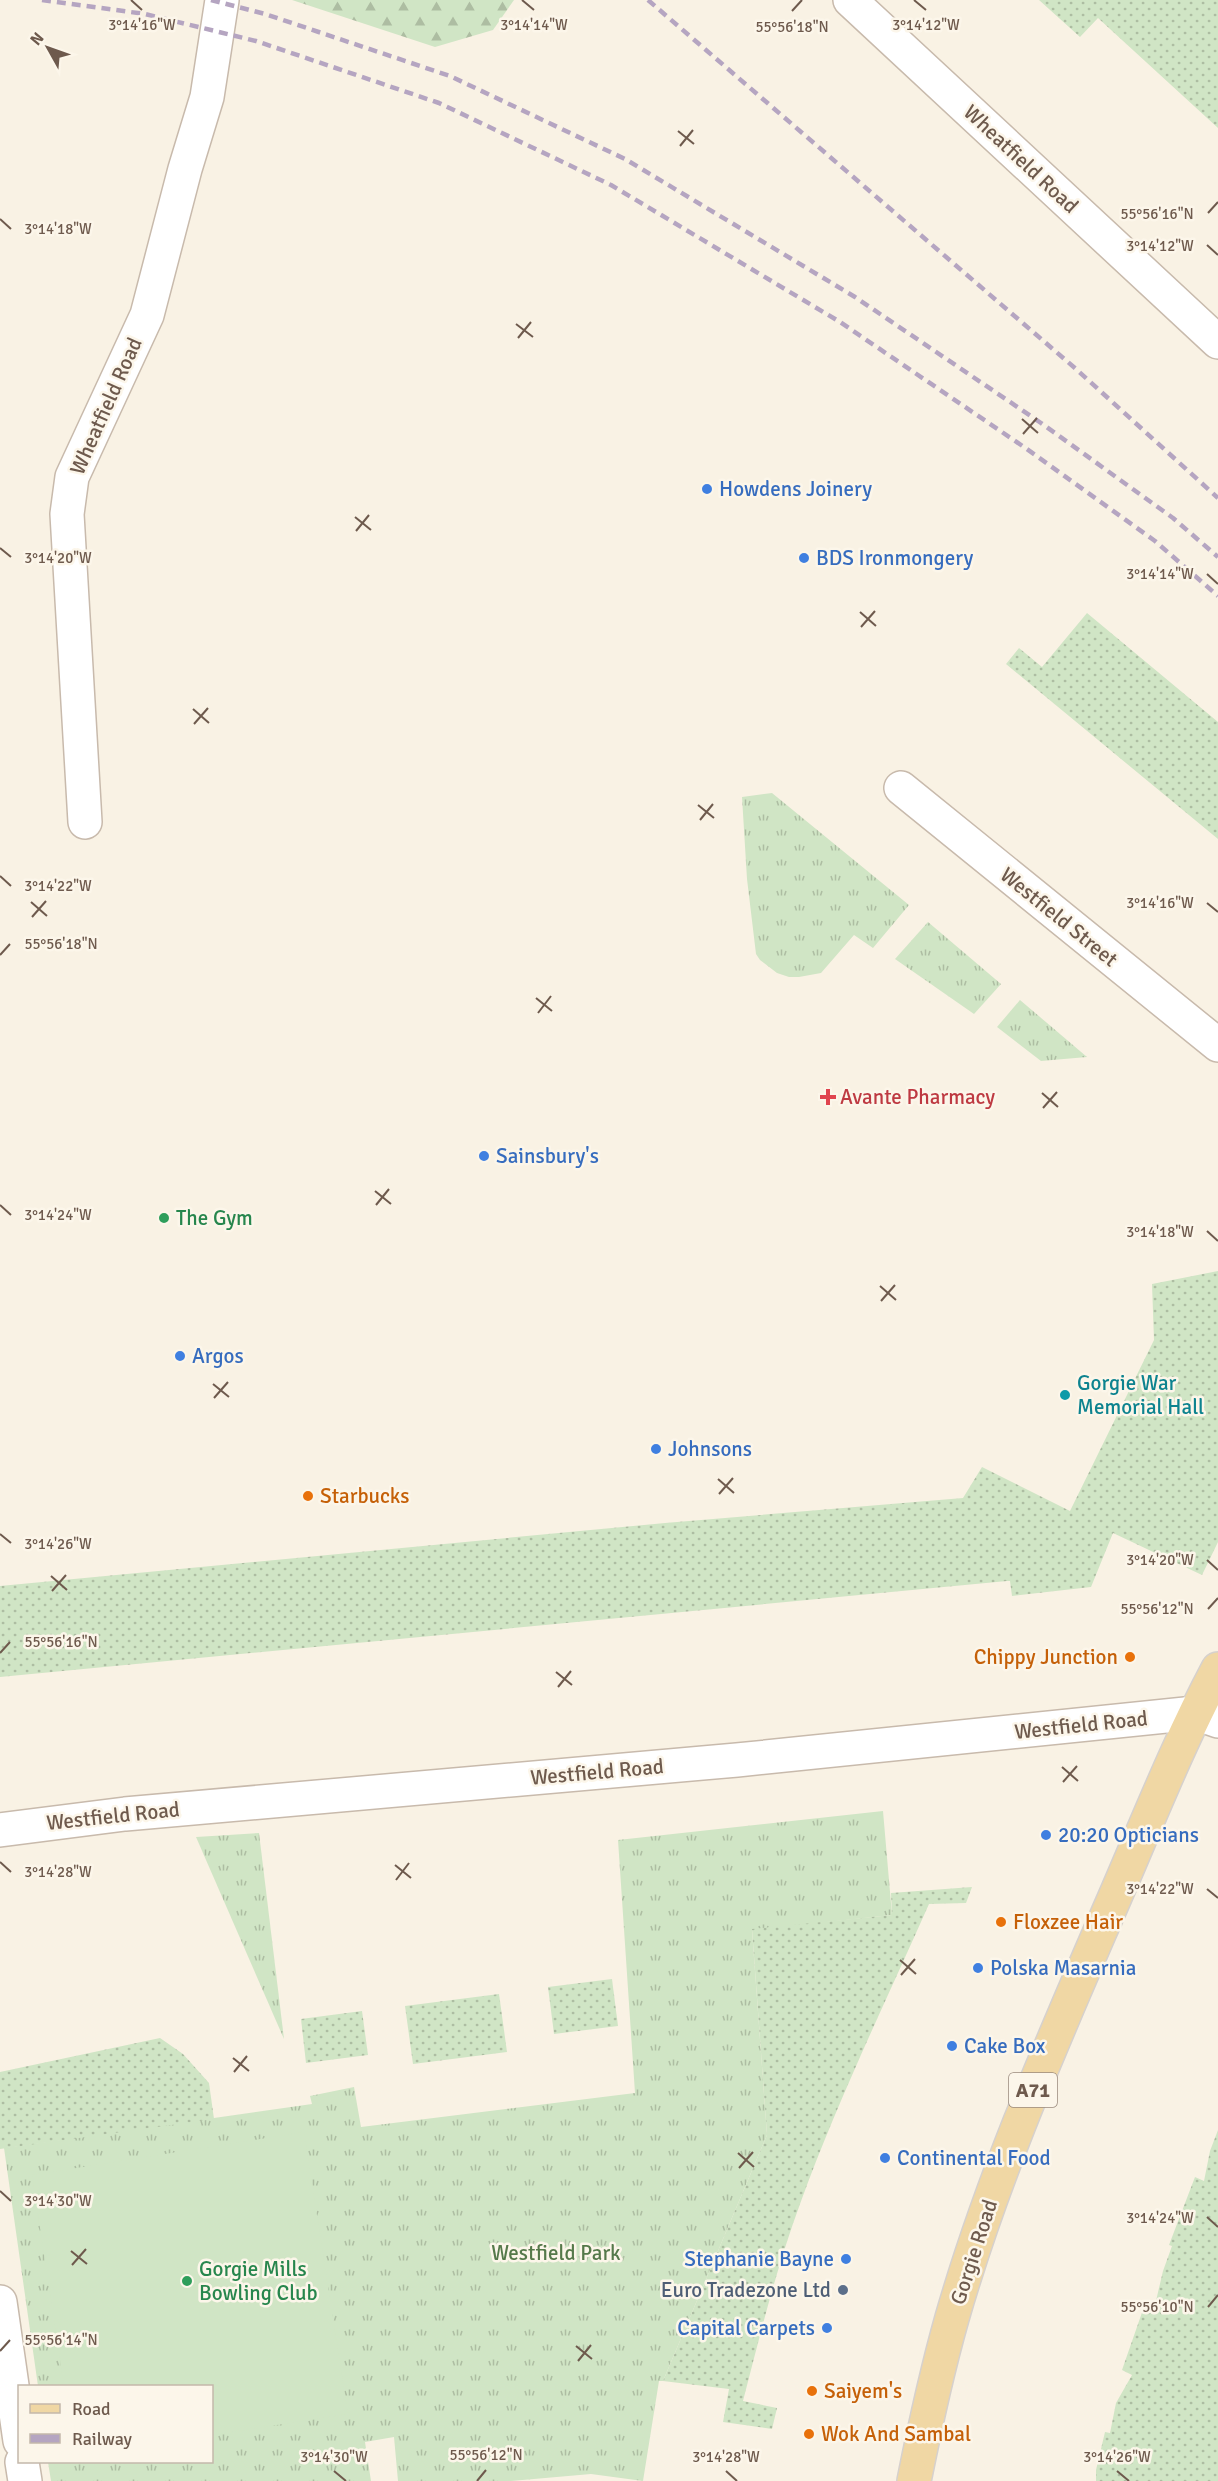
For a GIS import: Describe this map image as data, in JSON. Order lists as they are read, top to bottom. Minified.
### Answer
{"streets":{"main road":["A71","Gorgie Road"],"street":["Wheatfield Road","Westfield Street","Westfield Road"]},"crossings":[["Westfield Road","Gorgie Road"]],"parks":["Westfield Park"],"places":{"other":["Howdens Joinery","BDS Ironmongery","Sainsbury's","The Gym","Argos","Gorgie War Memorial Hall","Johnsons","Starbucks","Chippy Junction","20:20 Opticians","Floxzee Hair","Polska Masarnia","Cake Box","Continental Food","Stephanie Bayne","Gorgie Mills Bowling Club","Euro Tradezone Ltd","Capital Carpets","Saiyem's","Wok And Sambal"],"health":["Avante Pharmacy"]},"legend":["Road","Railway"],"north":"top left","coordinates":["3°14'14\"W","3°14'16\"W","3°14'12\"W","55°56'18\"N","55°56'16\"N","3°14'18\"W","3°14'20\"W","3°14'22\"W","3°14'24\"W","3°14'26\"W","55°56'12\"N","3°14'28\"W","3°14'30\"W","55°56'10\"N","55°56'14\"N"]}
